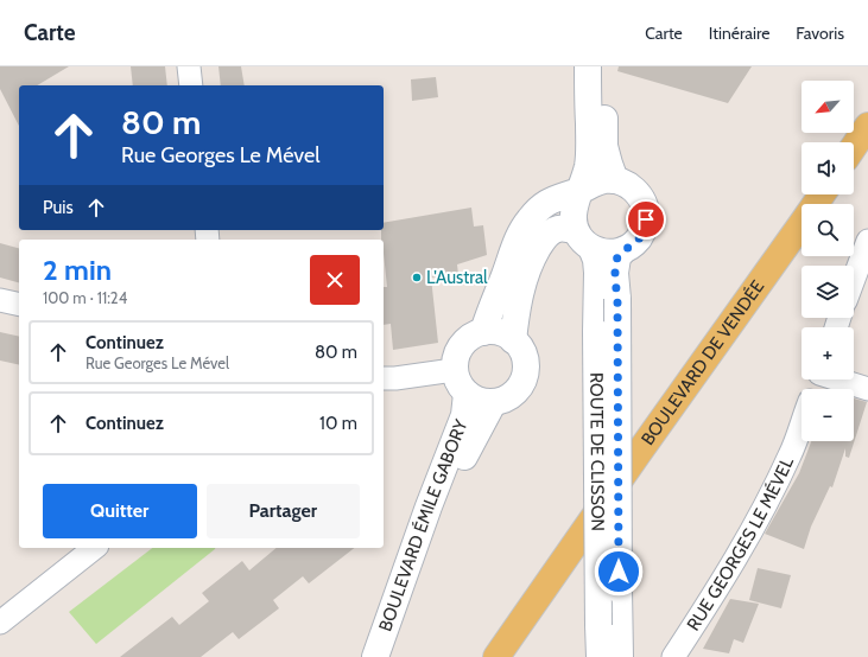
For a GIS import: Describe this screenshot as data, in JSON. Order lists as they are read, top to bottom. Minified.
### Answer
{"streets":{"main road":["BOULEVARD DE VENDÉE","ROUTE DE CLISSON","BOULEVARD ÉMILE GABORY"],"street":["RUE GEORGES LE MÉVEL"]},"places":["L'Austral"],"north":"bottom left","page":{"header":"Carte","nav":["Carte","Itinéraire","Favoris"],"map_buttons":["+","−"],"turn":["80 m","Rue Georges Le Mével"],"then":"Puis","heading":["2 min","100 m · 11:24"],"list":[{"name":"Continuez","note":"Rue Georges Le Mével","value":"80 m"},{"name":"Continuez","value":"10 m"}],"buttons":["Quitter","Partager"]}}
